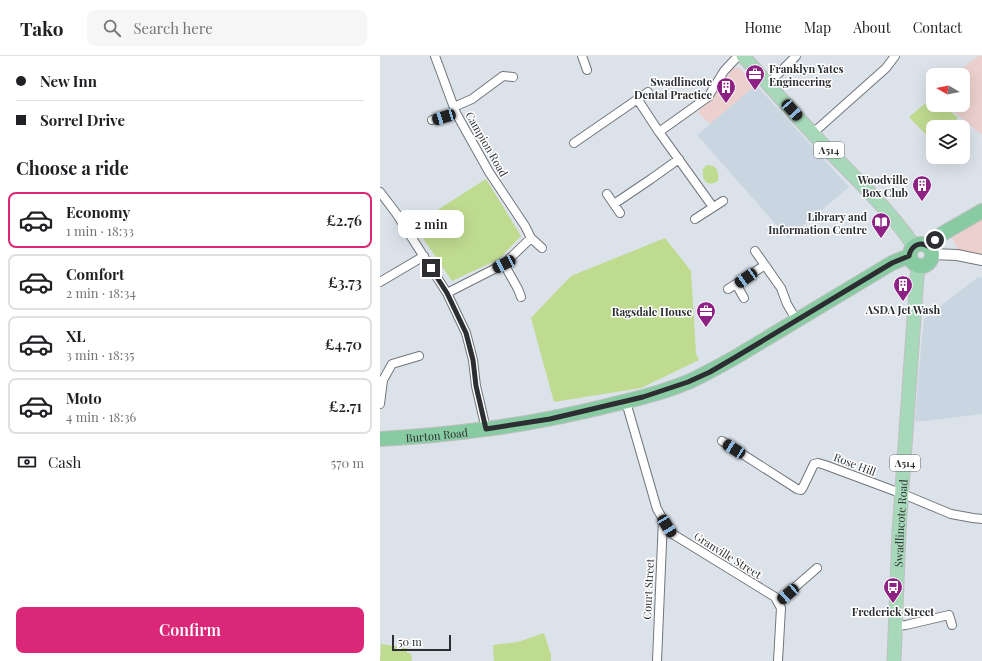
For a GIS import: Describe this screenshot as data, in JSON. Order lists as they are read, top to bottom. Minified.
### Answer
{"streets":{"highway":["Burton Road"],"main road":["A514","Swadlincote Road"],"street":["Campion Road","Rose Hill","Granville Street","Court Street"]},"crossings":[["A514","Burton Road"],["A514","Swadlincote Road"],["Burton Road","Swadlincote Road"],["Burton Road","Granville Street"],["Rose Hill","Swadlincote Road"],["Granville Street","Court Street"]],"places":{"office":["Franklyn Yates Engineering","Ragsdale House"],"building":["Swadlincote Dental Practice","Woodville Box Club","ASDA Jet Wash"],"library":["Library and Information Centre"],"bus stop":["Frederick Street"]},"scale_bar":"50 m","north":"left","page":{"header":"Tako","search":"Search here","nav":["Home","Map","About","Contact"],"banner":["New Inn","Sorrel Drive"],"heading":"Choose a ride","list":[{"name":"Economy","note":"1 min · 18:33","value":"£2.76"},{"name":"Comfort","note":"2 min · 18:34","value":"£3.73"},{"name":"XL","note":"3 min · 18:35","value":"£4.70"},{"name":"Moto","note":"4 min · 18:36","value":"£2.71"}],"bubble":"2 min","pay":["Cash","570 m"],"buttons":"Confirm","scale":"50 m"}}
